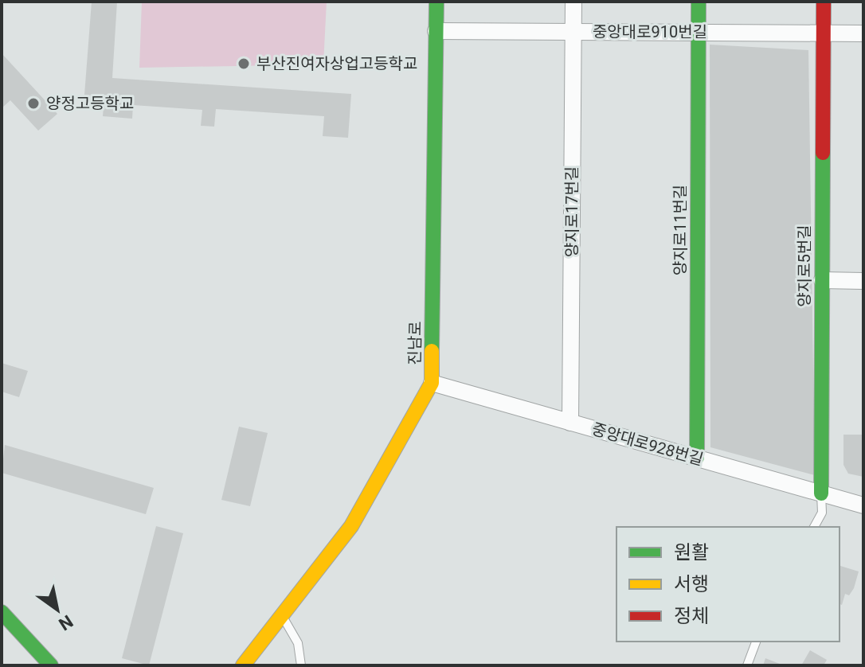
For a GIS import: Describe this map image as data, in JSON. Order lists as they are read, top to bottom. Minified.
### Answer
{"streets":{"street":["중앙대로910번길","양지로17번길","양지로11번길","양지로5번길","진남로","중앙대로928번길"]},"crossings":[["중앙대로910번길","양지로17번길"],["중앙대로910번길","양지로11번길"],["중앙대로910번길","양지로5번길"],["중앙대로910번길","진남로"],["양지로17번길","중앙대로928번길"],["양지로11번길","중앙대로928번길"],["양지로5번길","중앙대로928번길"],["진남로","중앙대로928번길"]],"places":["부산진여자상업고등학교","양정고등학교"],"legend":["원활","서행","정체"],"north":"bottom right"}
